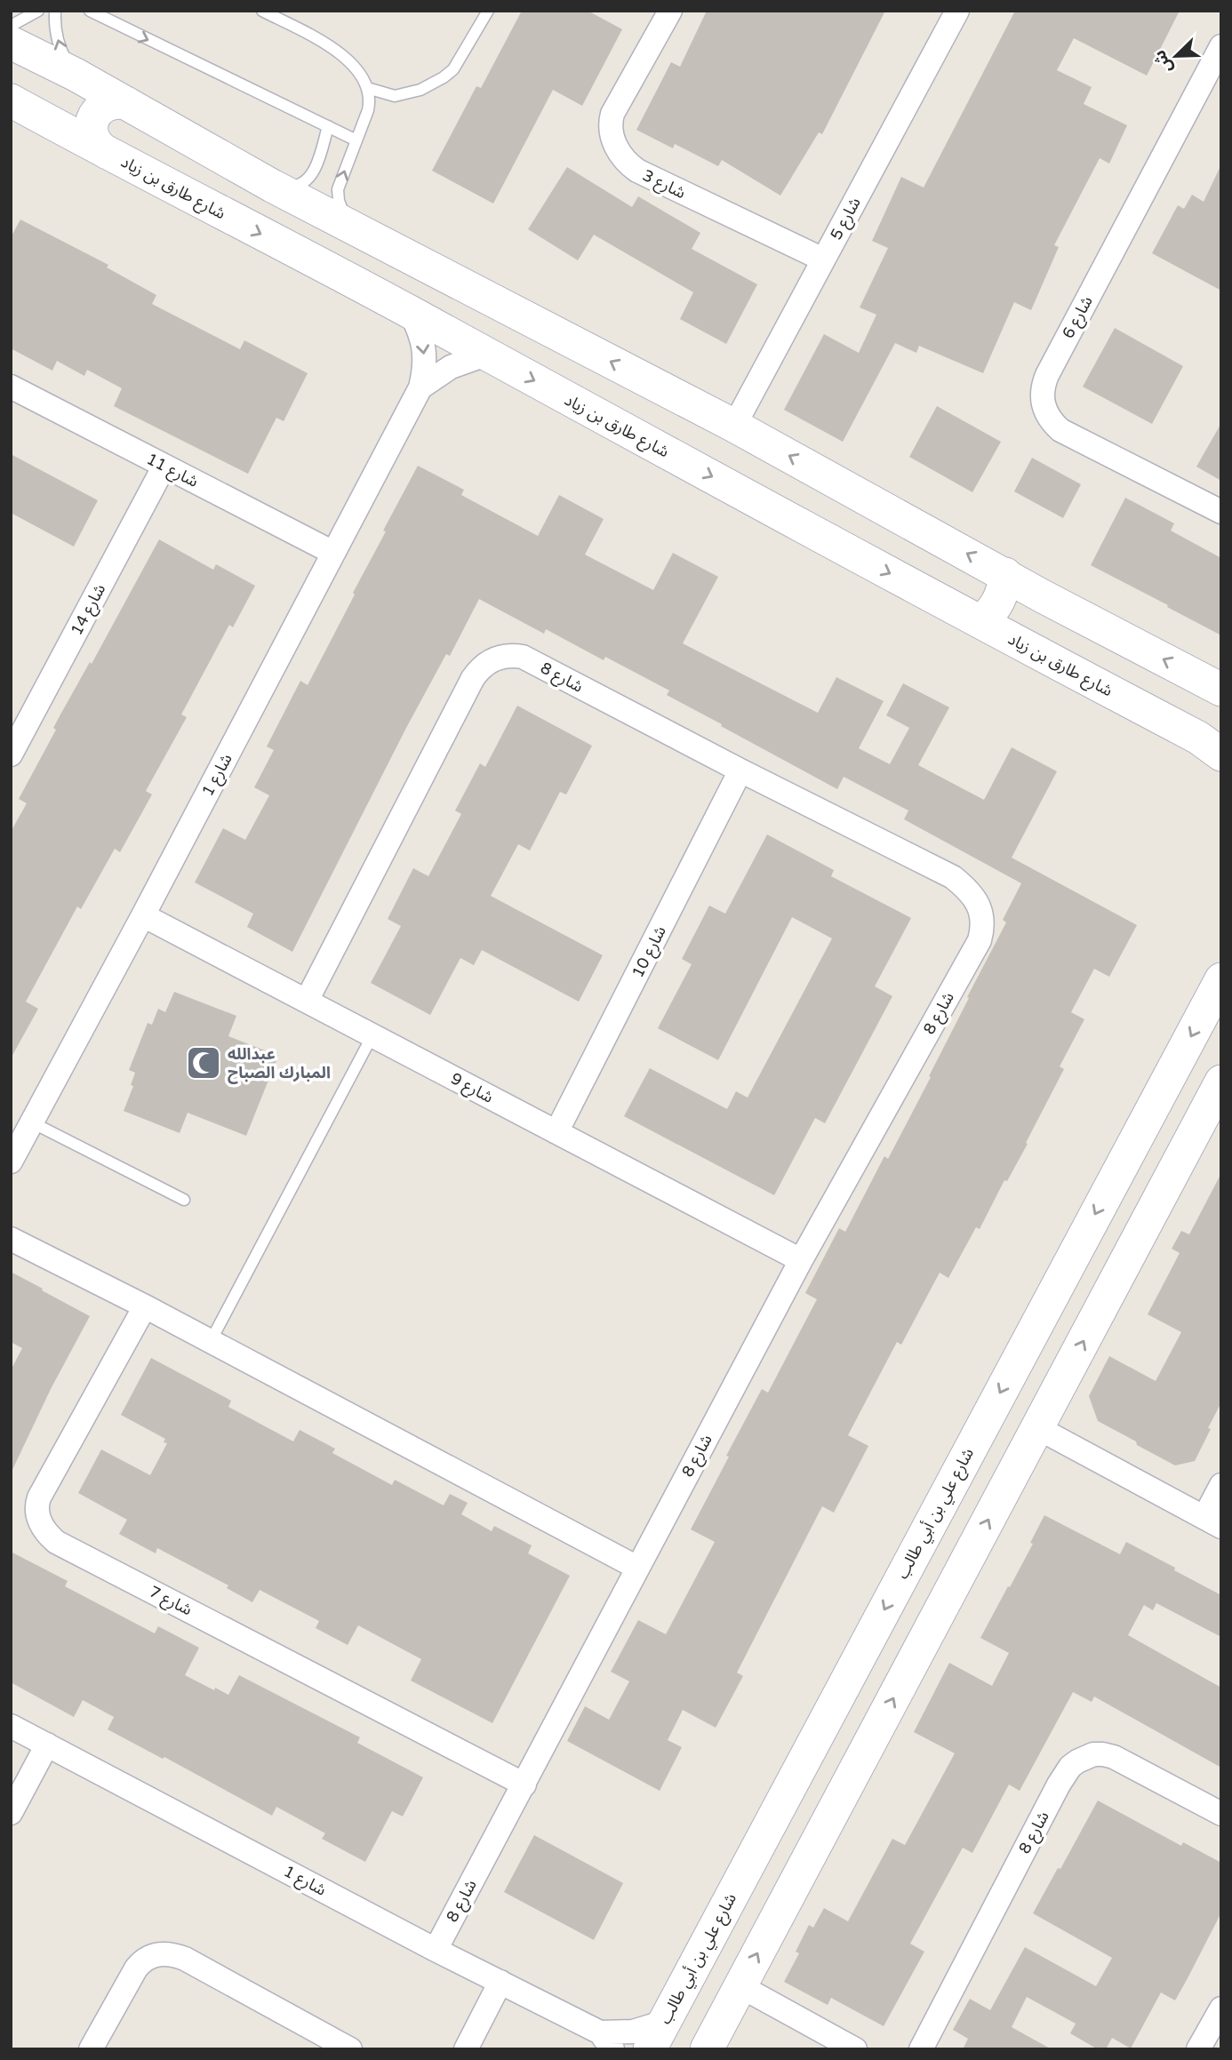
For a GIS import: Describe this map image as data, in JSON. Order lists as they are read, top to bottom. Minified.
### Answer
{"streets":{"main road":["شارع طارق بن زياد","شارع علي بن أبي طالب"],"street":["شارع 3","شارع 5","شارع 6","شارع 11","شارع 14","شارع 8","شارع 1","شارع 10","شارع 9","شارع 7"]},"crossings":[["شارع 3","شارع 5"],["شارع طارق بن زياد","شارع 1"],["شارع 11","شارع 14"],["شارع 11","شارع 1"],["شارع 8","شارع 1"],["شارع 8","شارع 10"],["شارع 8","شارع 9"],["شارع 8","شارع 7"],["شارع 1","شارع 9"],["شارع 1","شارع علي بن أبي طالب"],["شارع 10","شارع 9"]],"places":{"mosque":["عبدالله المبارك الصباح"]},"north":"bottom left"}
